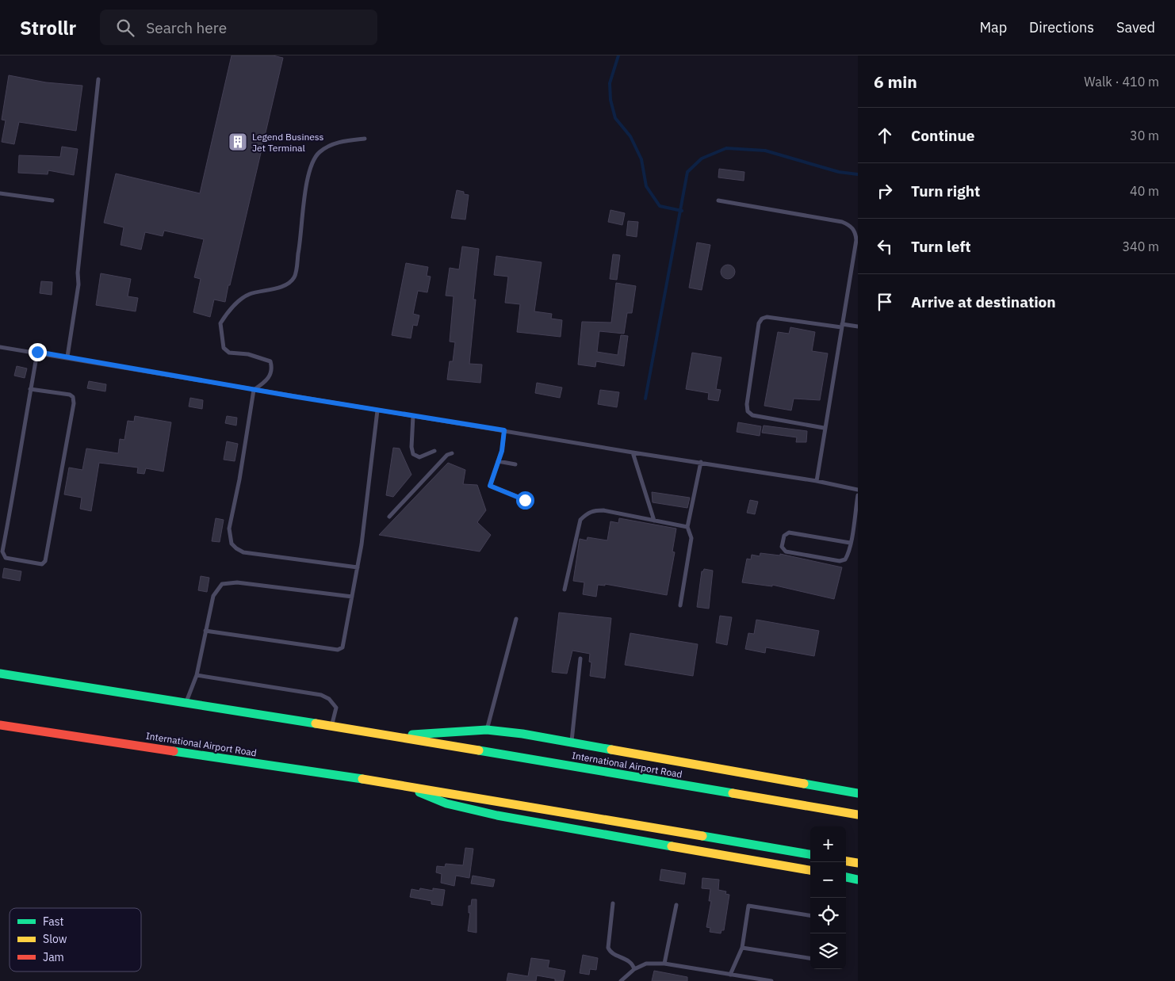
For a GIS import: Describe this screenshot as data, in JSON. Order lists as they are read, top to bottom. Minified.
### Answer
{"streets":{"main road":["International Airport Road"]},"places":{"building":["Legend Business Jet Terminal"]},"legend":["Fast","Slow","Jam"],"page":{"header":"Strollr","search":"Search here","nav":["Map","Directions","Saved"],"heading":["6 min","Walk · 410 m"],"list":[["Continue","30 m"],["Turn right","40 m"],["Turn left","340 m"],"Arrive at destination"],"map_buttons":["+","−"]}}
